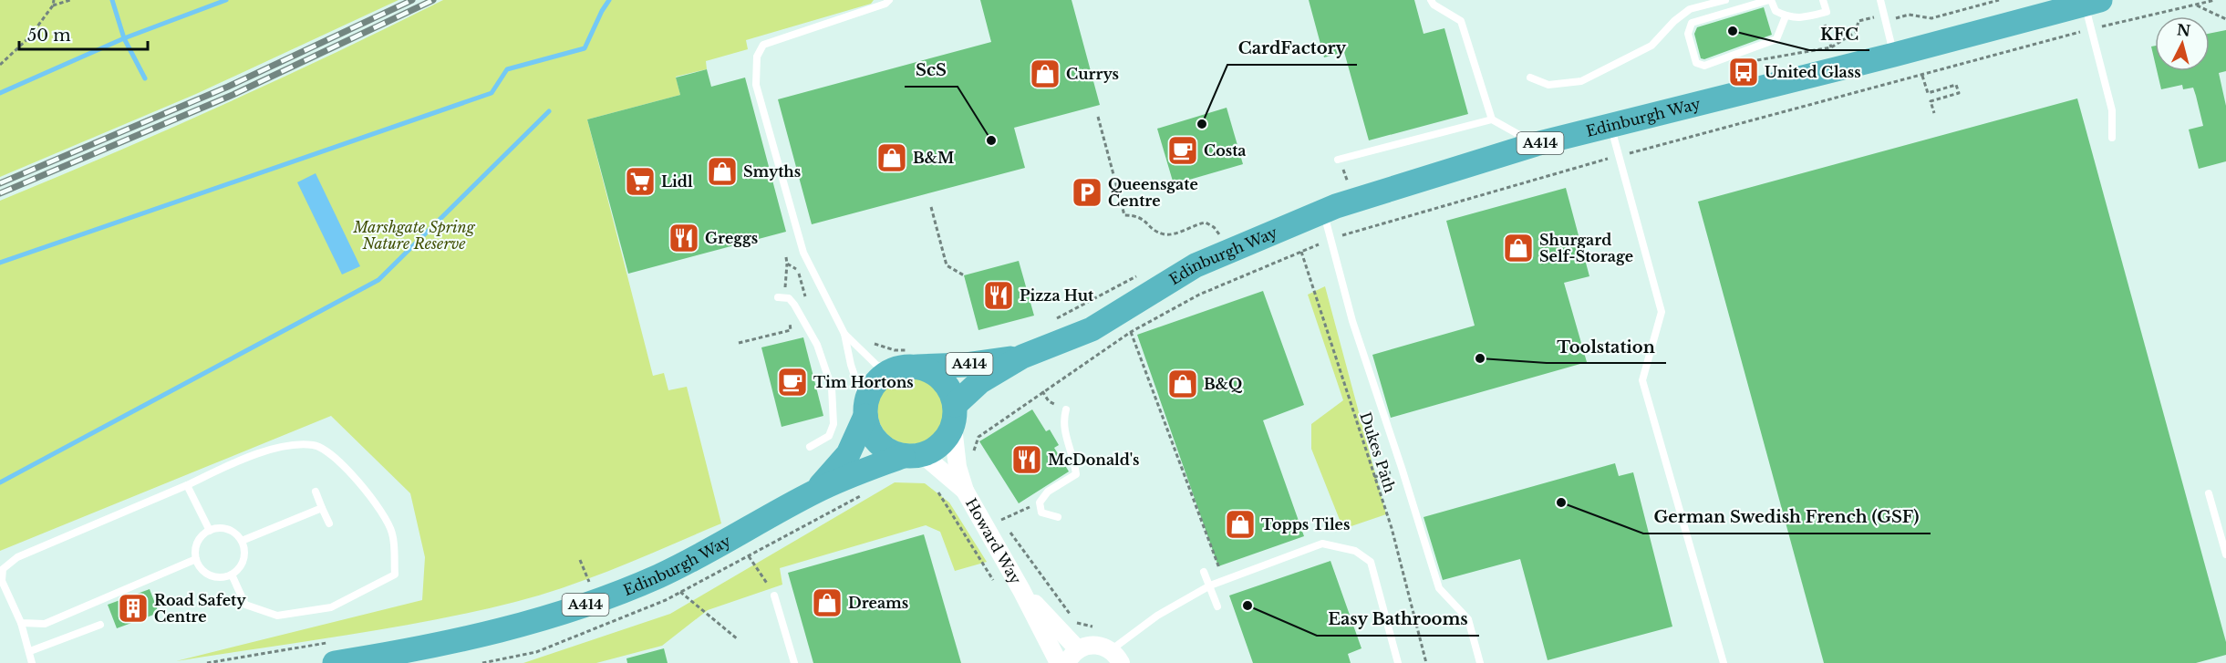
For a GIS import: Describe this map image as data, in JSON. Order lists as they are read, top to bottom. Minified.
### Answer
{"streets":{"highway":["Edinburgh Way","A414"],"street":["Howard Way"],"path":["Dukes Path"]},"parks":["Marshgate Spring Nature Reserve"],"places":{"other":["KFC","CardFactory","ScS","Toolstation","German Swedish French (GSF)","Easy Bathrooms"],"bus stop":["United Glass"],"shop":["Currys","B&M","Smyths","Shurgard Self-Storage","B&Q","Topps Tiles","Dreams"],"cafe":["Costa","Tim Hortons"],"supermarket":["Lidl"],"parking":["Queensgate Centre"],"restaurant":["Greggs","Pizza Hut","McDonald's"],"building":["Road Safety Centre"]},"scale_bar":"50 m","north":"top"}
